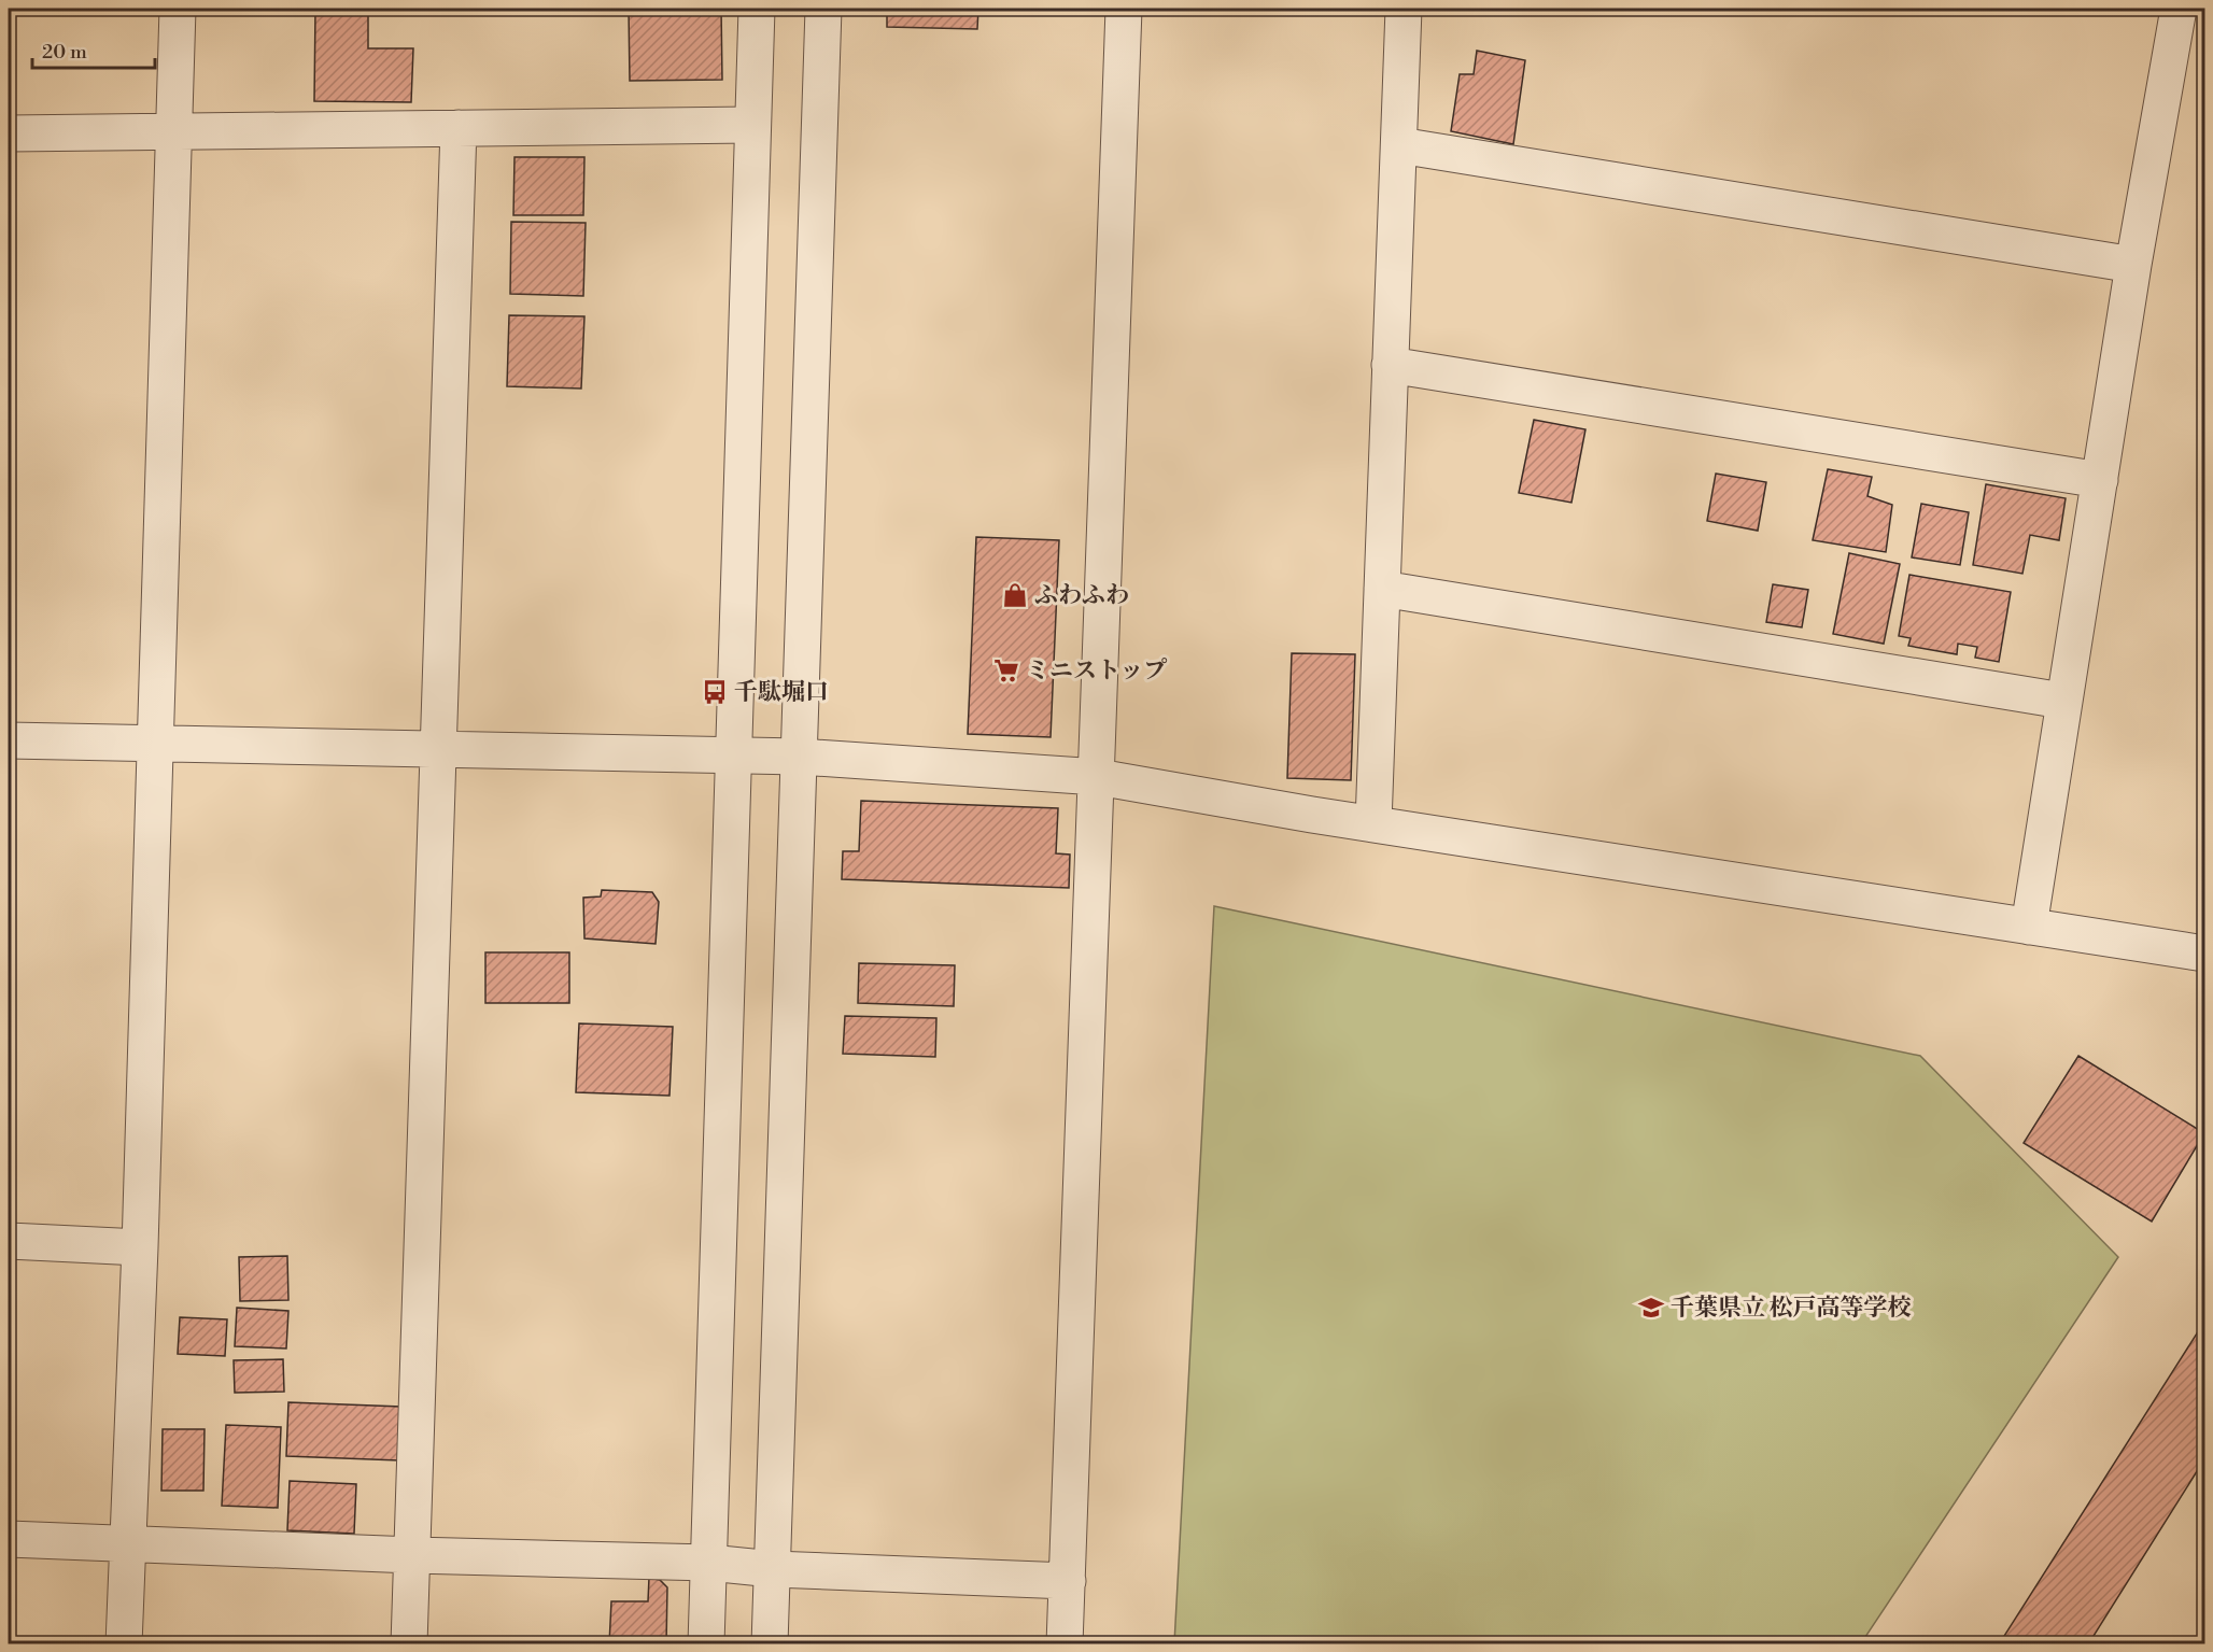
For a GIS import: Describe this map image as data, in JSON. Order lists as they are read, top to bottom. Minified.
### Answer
{"places":{"shop":["ふわふわ"],"supermarket":["ミニストップ"],"bus stop":["千駄堀口"],"school or university":["千葉県立 松戸高等学校"]},"scale_bar":"20 m"}
